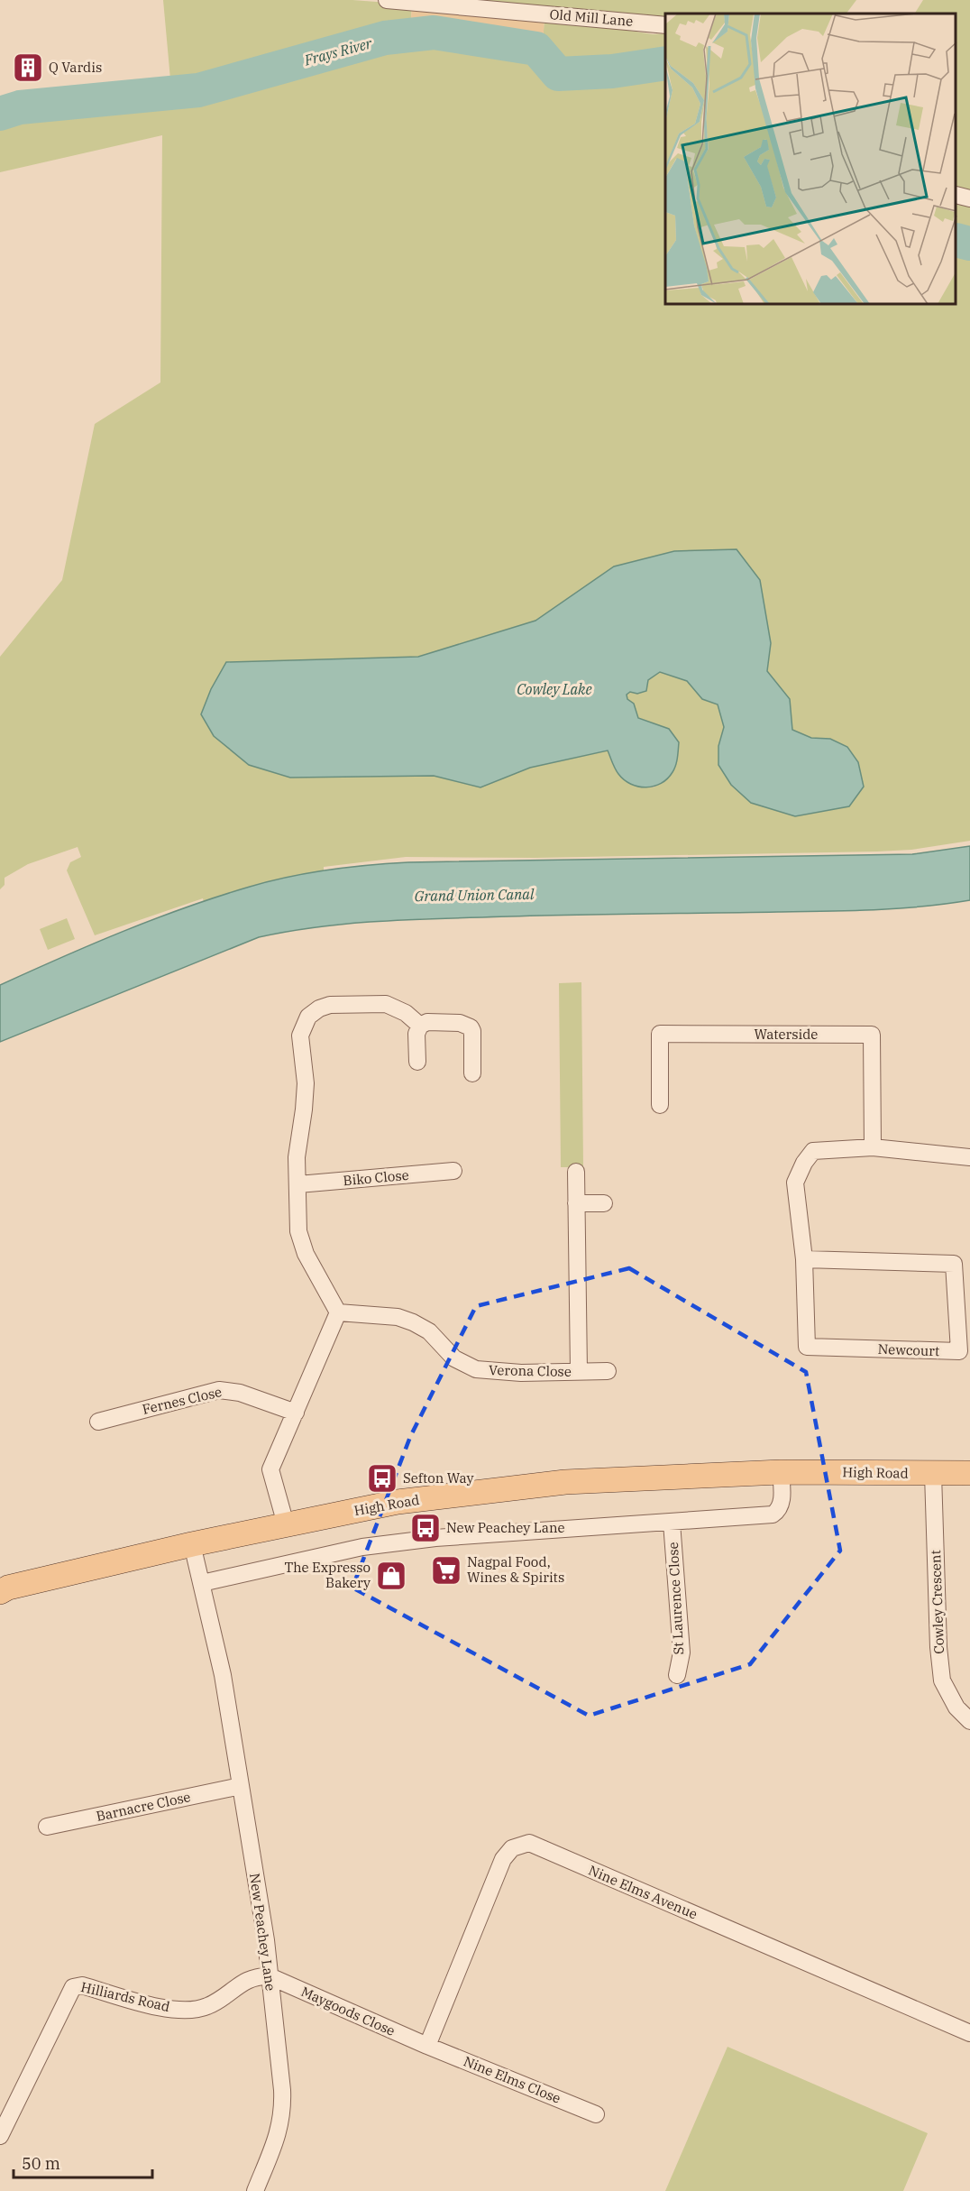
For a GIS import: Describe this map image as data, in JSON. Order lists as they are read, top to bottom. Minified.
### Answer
{"streets":{"main road":["High Road"],"street":["Old Mill Lane","Waterside","Biko Close","Newcourt","Verona Close","Fernes Close","St Laurence Close","Cowley Crescent","Barnacre Close","Nine Elms Avenue","New Peachey Lane","Hilliards Road","Maygoods Close","Nine Elms Close"]},"crossings":[["Waterside","Newcourt"],["High Road","Cowley Crescent"],["High Road","New Peachey Lane"],["Barnacre Close","New Peachey Lane"],["Nine Elms Avenue","Maygoods Close"],["Nine Elms Avenue","Nine Elms Close"],["New Peachey Lane","Hilliards Road"],["New Peachey Lane","Maygoods Close"],["Hilliards Road","Maygoods Close"],["Maygoods Close","Nine Elms Close"]],"water":["Frays River","Cowley Lake","Grand Union Canal"],"places":{"building":["Q Vardis"],"bus stop":["Sefton Way","New Peachey Lane"],"supermarket":["Nagpal Food, Wines & Spirits"],"shop":["The Expresso Bakery"]},"scale_bar":"50 m"}
